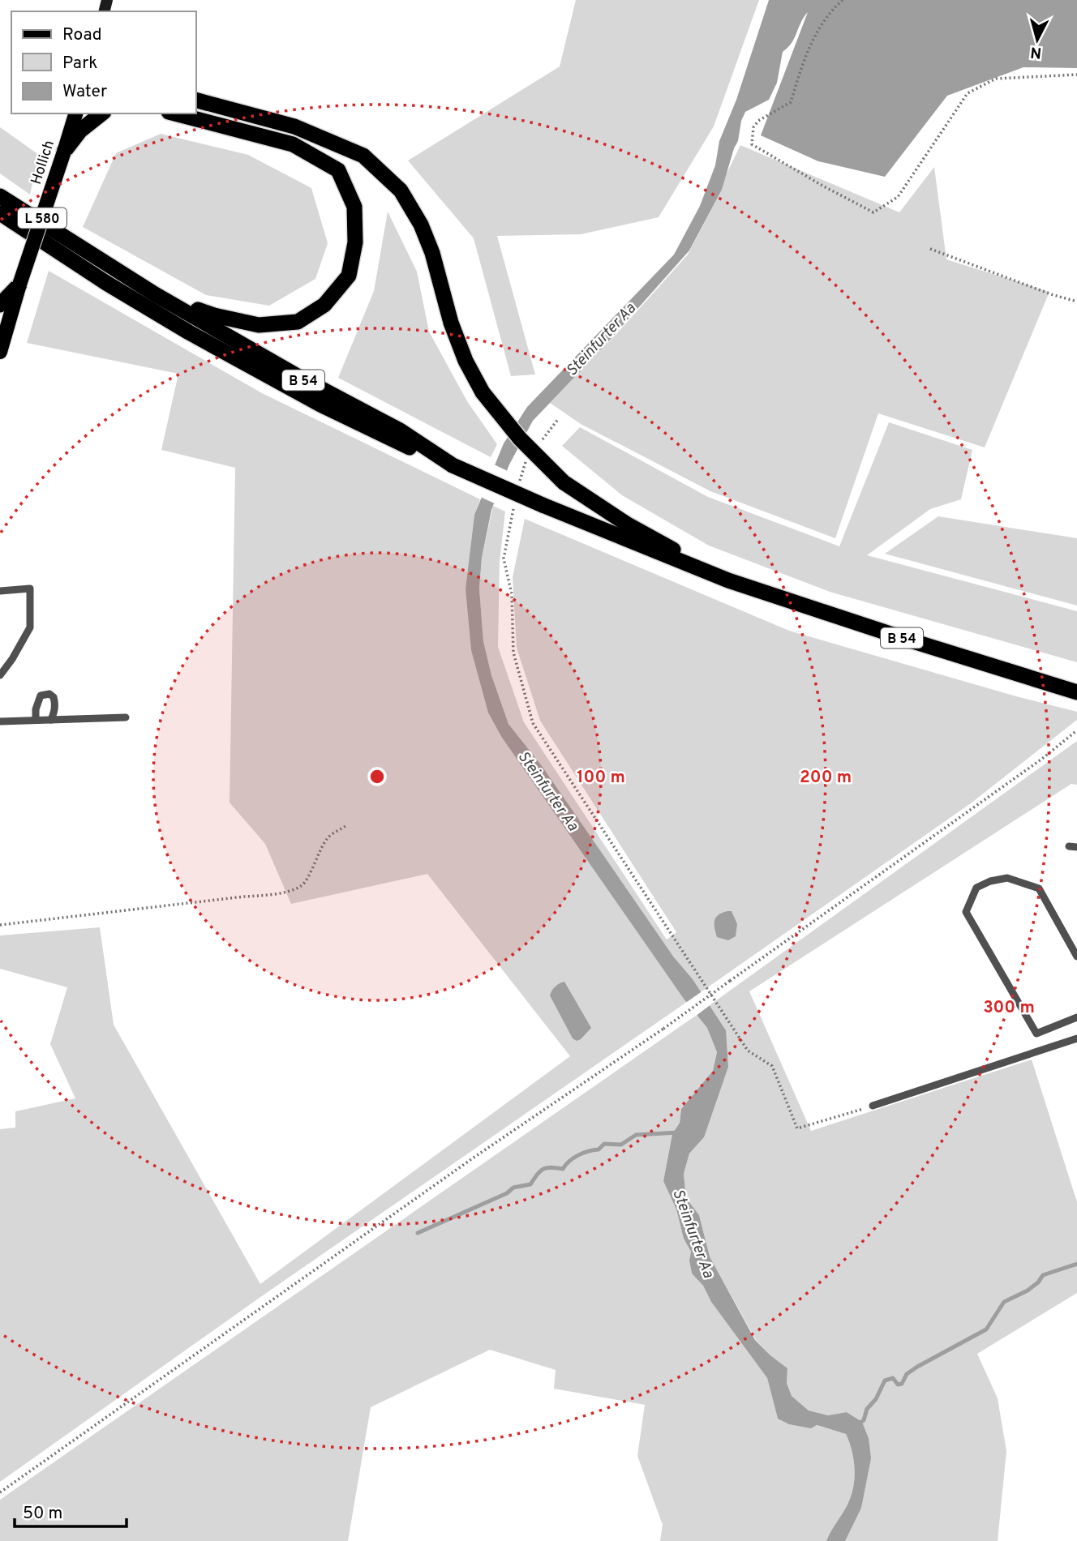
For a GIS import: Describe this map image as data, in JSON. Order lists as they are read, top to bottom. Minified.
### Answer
{"streets":{"highway":["B 54"],"main road":["Hollich","L 580"]},"water":["Steinfurter Aa"],"legend":["Road","Park","Water"],"scale_bar":"50 m","north":"bottom","rings":["100 m","200 m","300 m"]}
